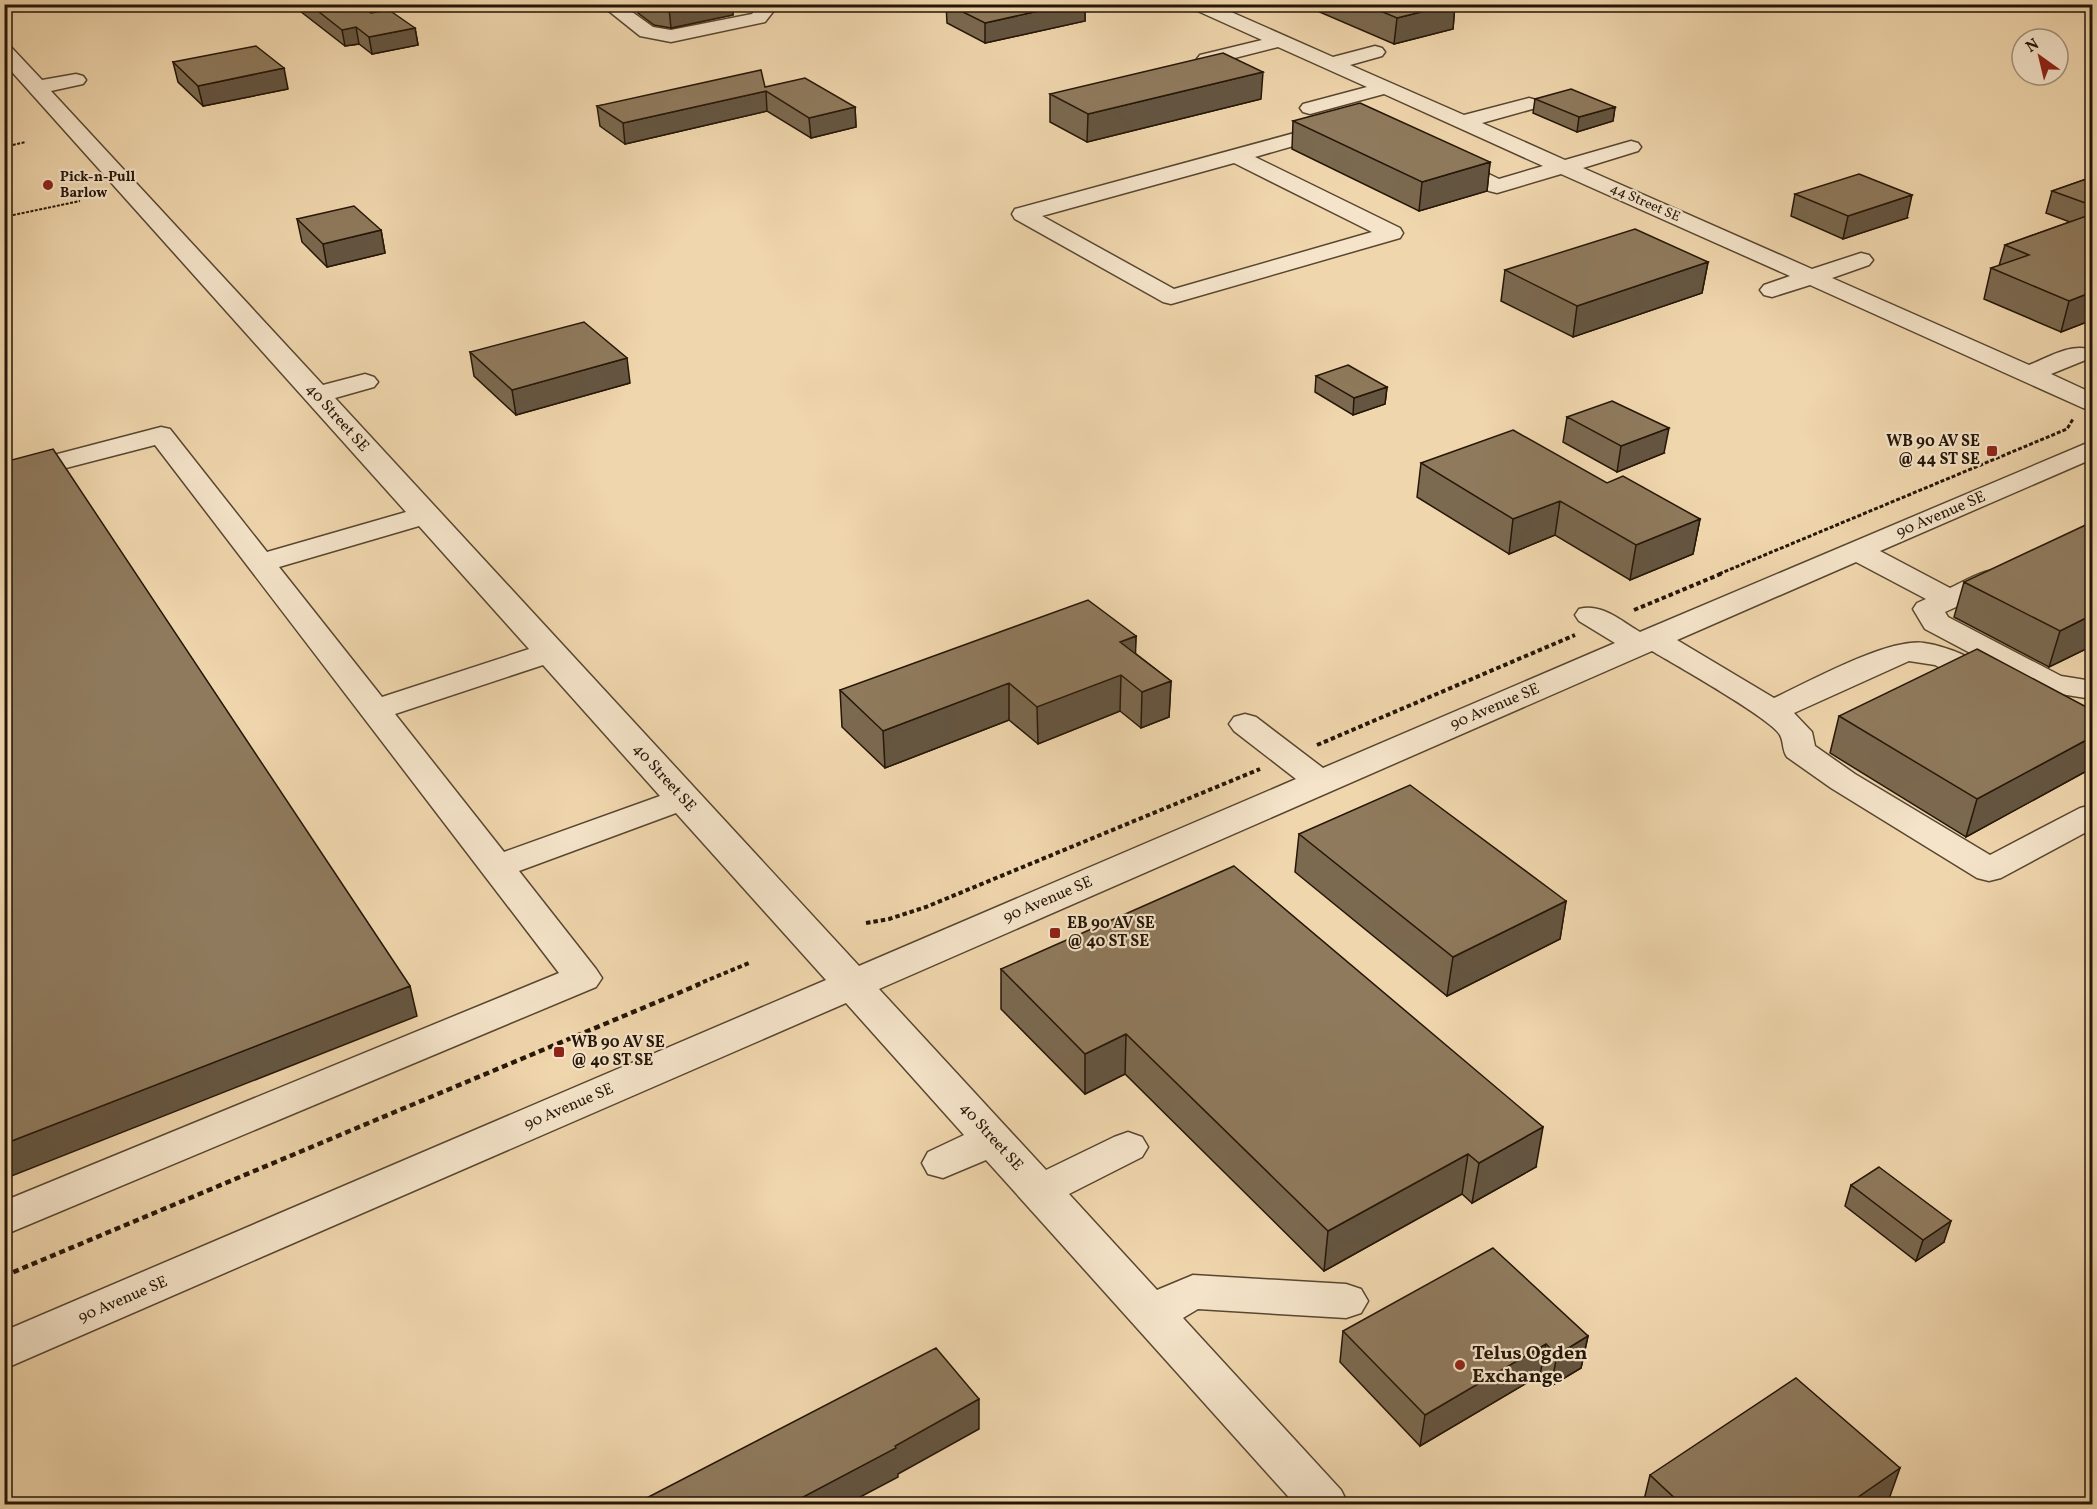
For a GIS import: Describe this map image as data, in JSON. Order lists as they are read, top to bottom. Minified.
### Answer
{"streets":{"street":["44 Street SE","40 Street SE","90 Avenue SE"]},"crossings":[["40 Street SE","90 Avenue SE"]],"places":{"other":["Pick-n-Pull Barlow","Telus Ogden Exchange"],"transit":["WB 90 AV SE @ 44 ST SE","EB 90 AV SE @ 40 ST SE","WB 90 AV SE @ 40 ST SE"]},"north":"top left"}
